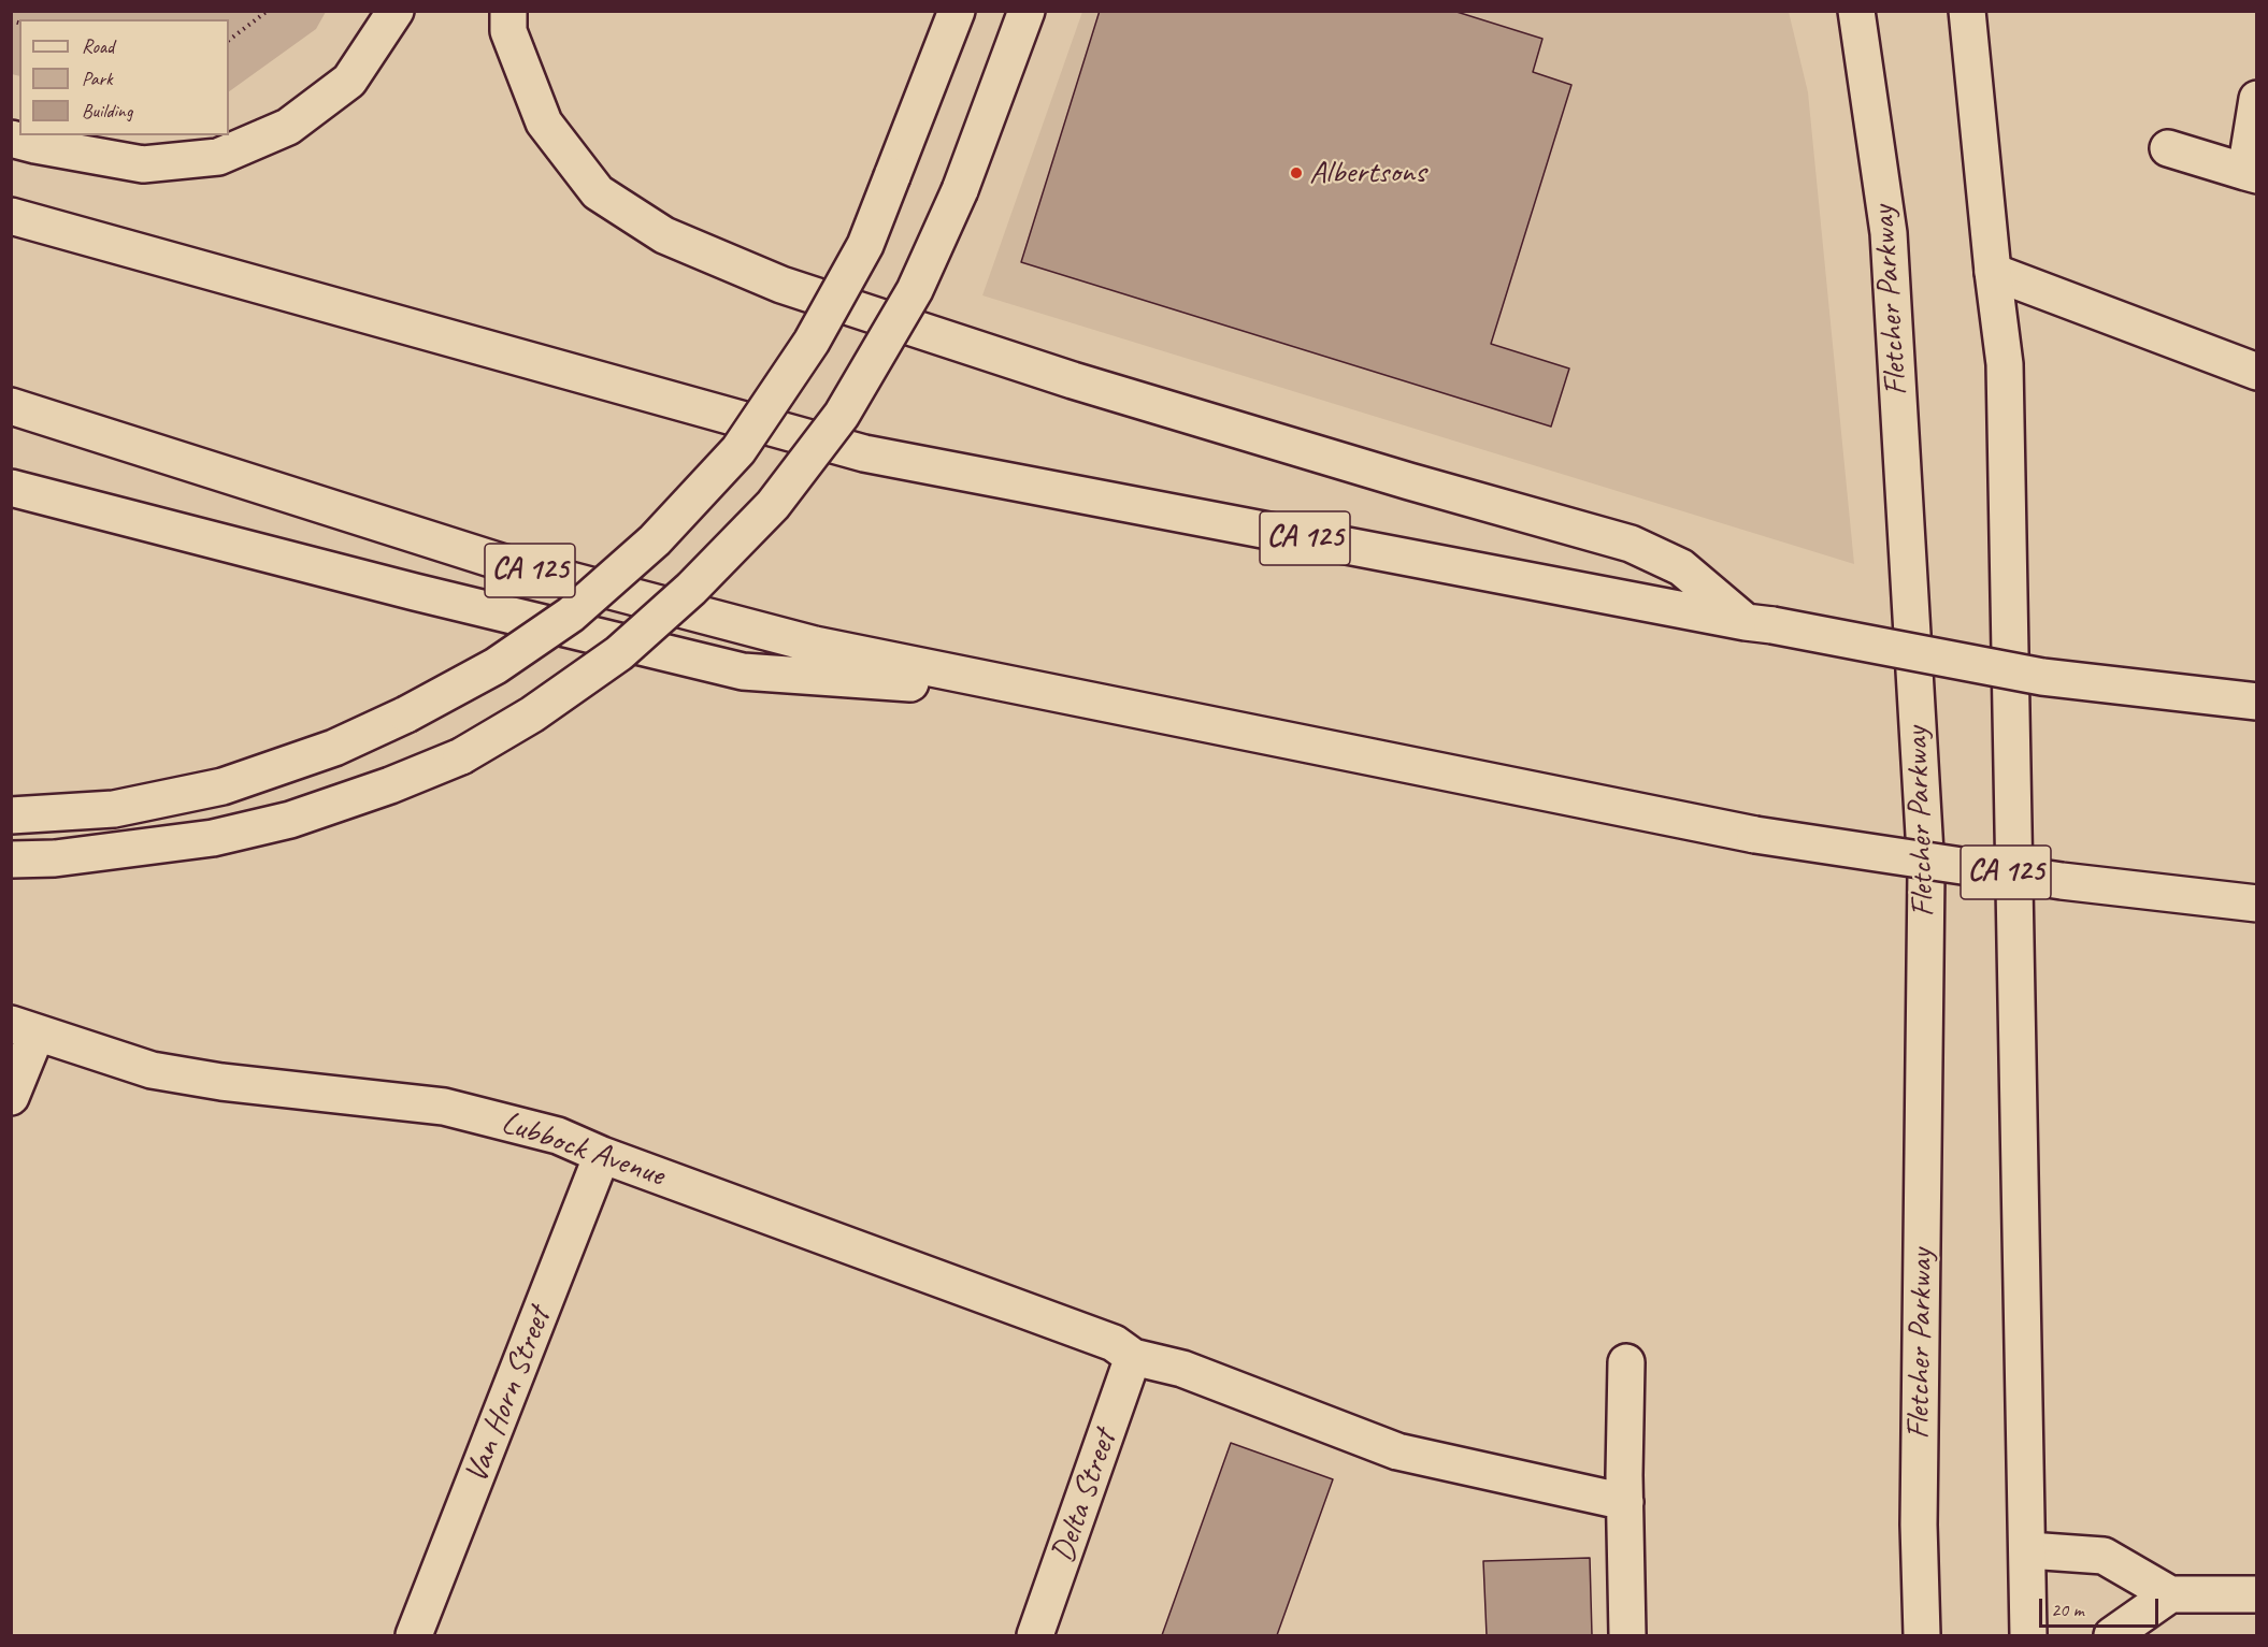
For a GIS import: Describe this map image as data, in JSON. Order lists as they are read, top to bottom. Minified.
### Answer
{"streets":{"main road":["Fletcher Parkway","CA 125","Lubbock Avenue","Van Horn Street","Delta Street"]},"crossings":[["Lubbock Avenue","Van Horn Street"],["Lubbock Avenue","Delta Street"]],"places":["Albertsons"],"legend":["Road","Park","Building"],"scale_bar":"20 m"}
